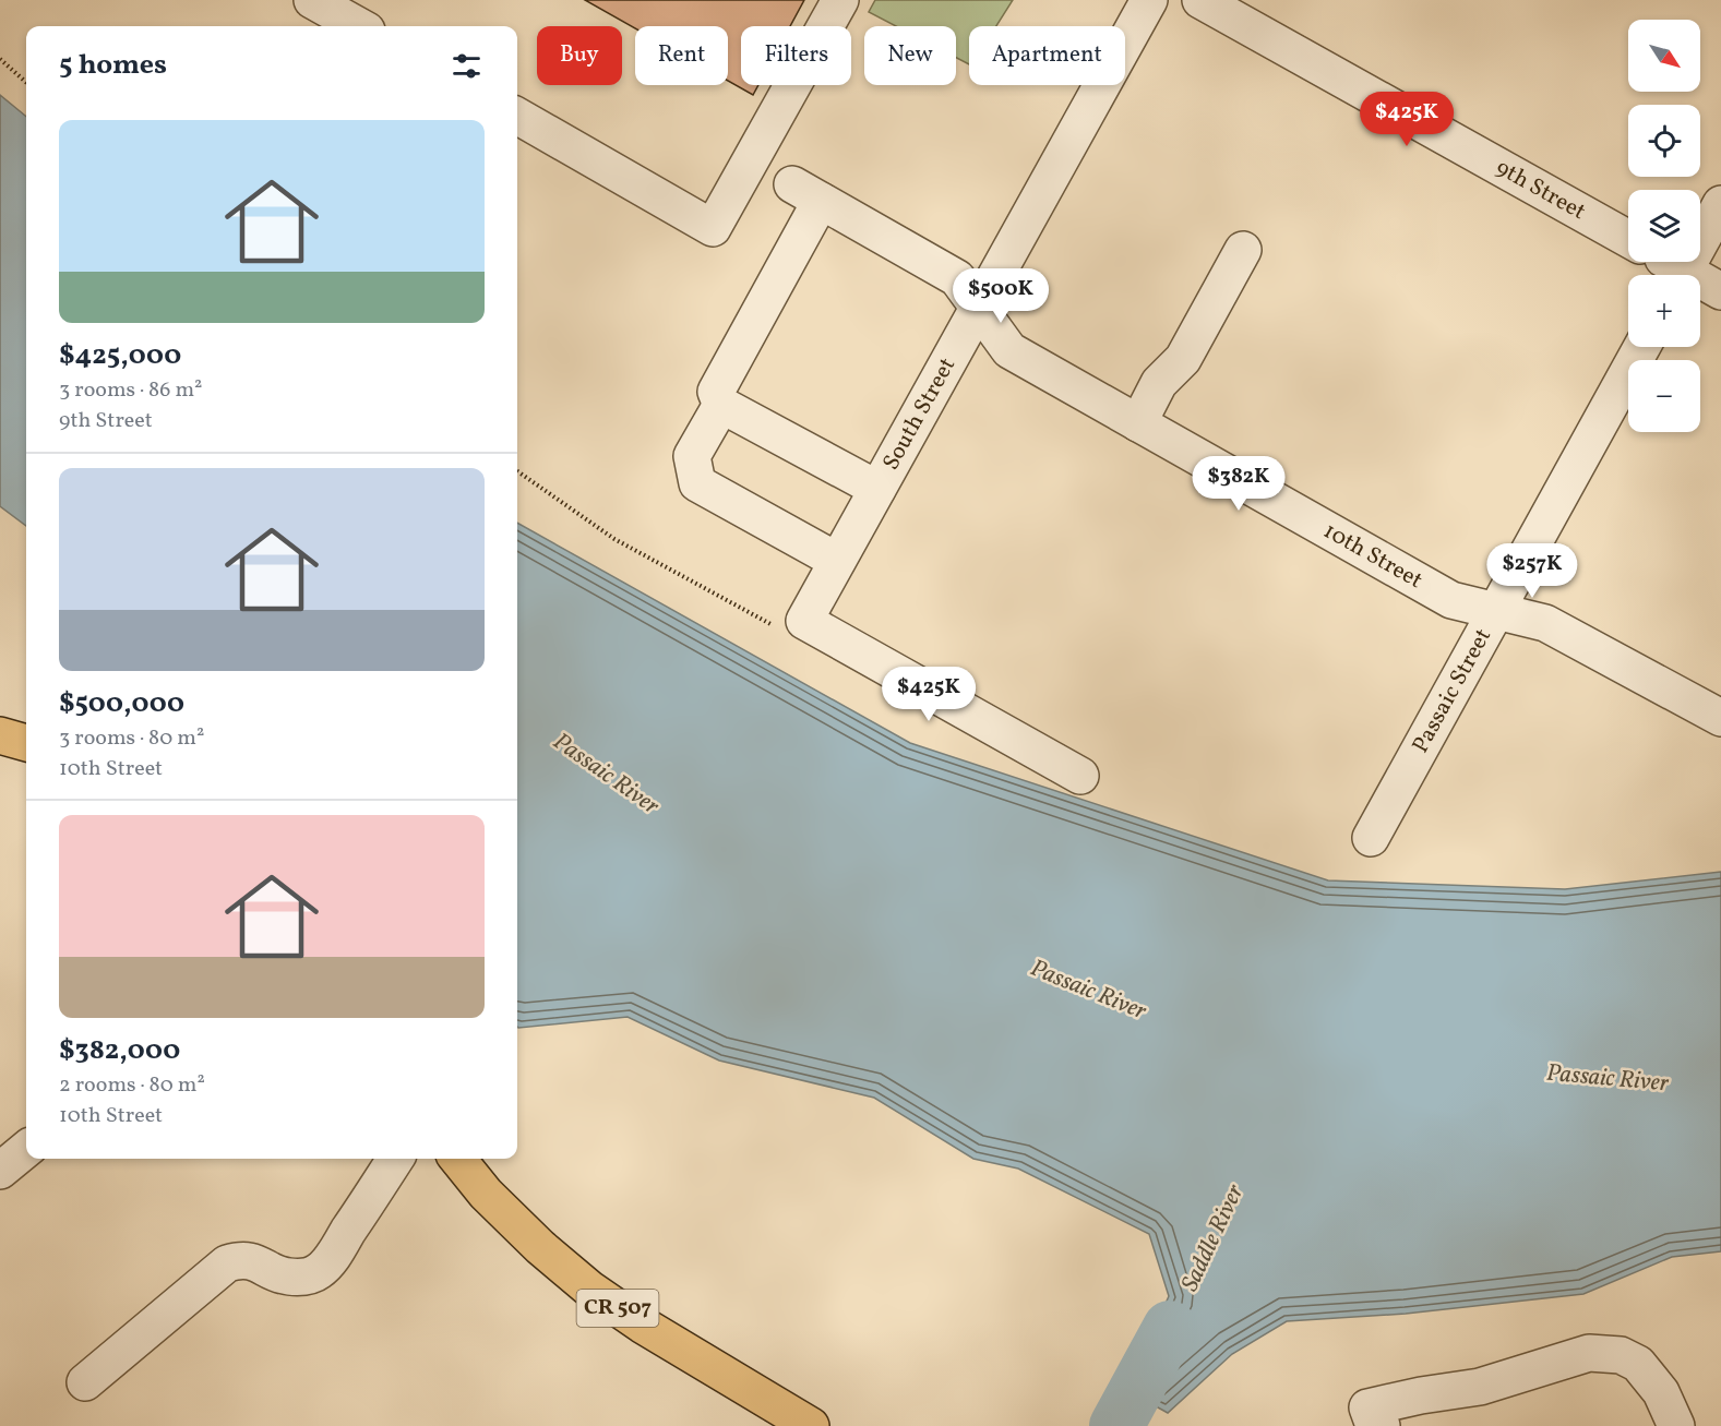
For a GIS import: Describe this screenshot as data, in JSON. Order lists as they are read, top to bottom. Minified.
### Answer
{"streets":{"main road":["CR 507"],"street":["9th Street","South Street","10th Street","Passaic Street"]},"crossings":[["South Street","10th Street"],["10th Street","Passaic Street"]],"water":["Passaic River","Saddle River"],"north":"bottom right","page":{"map_buttons":["+","−"],"chip":["Buy","Rent","Filters","New","Apartment"],"heading":"5 homes","price":["$425K","$500K","$382K","$257K","$425K"],"list":[{"name":"$425,000","note":"3 rooms · 86 m² · 9th Street"},{"name":"$500,000","note":"3 rooms · 80 m² · 10th Street"},{"name":"$382,000","note":"2 rooms · 80 m² · 10th Street"}]}}
